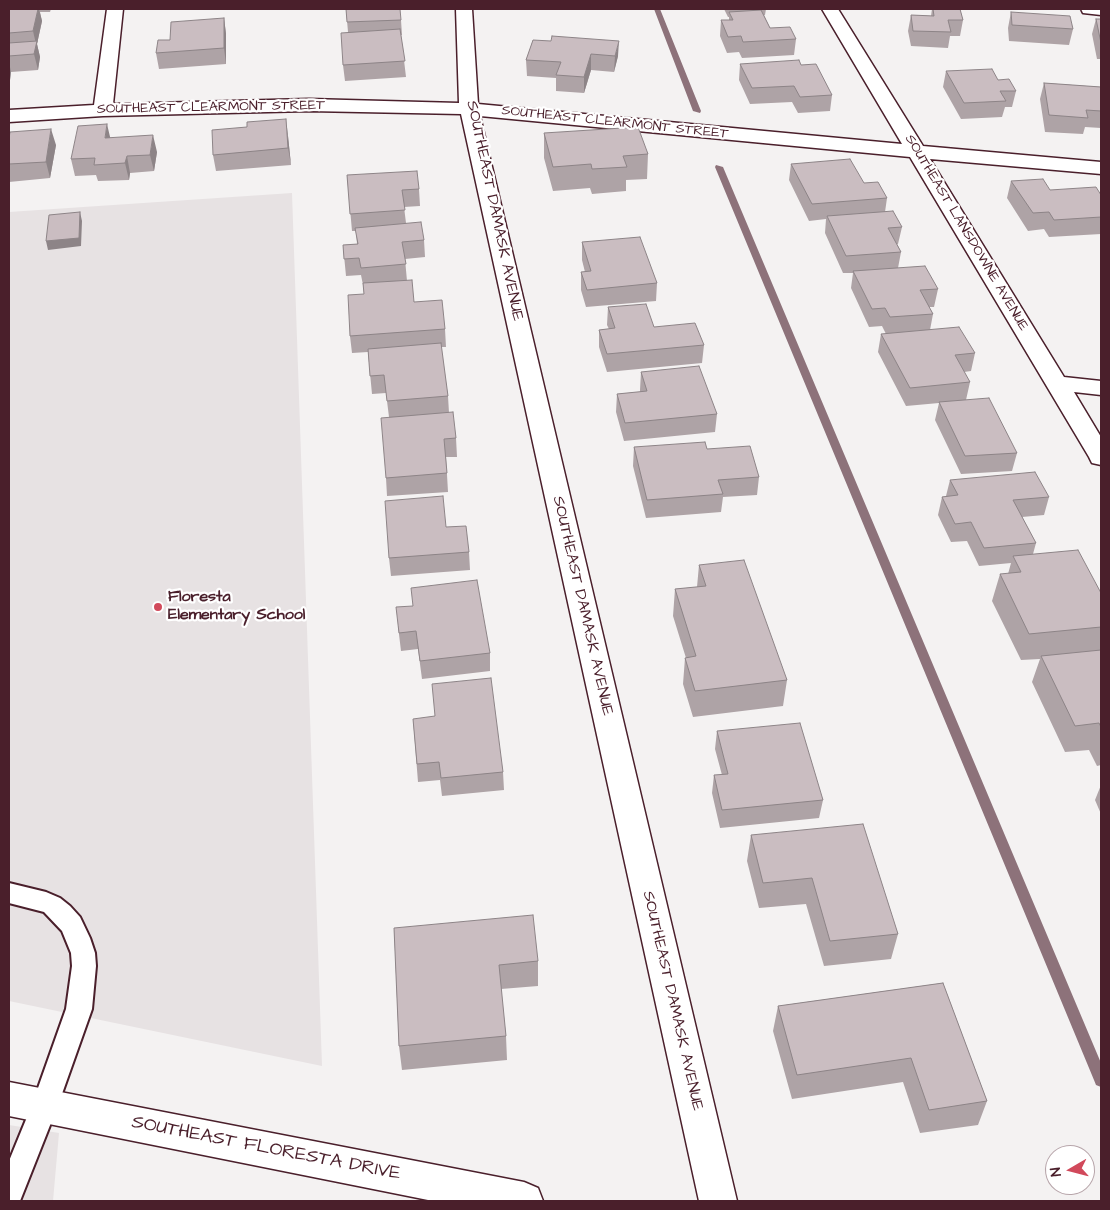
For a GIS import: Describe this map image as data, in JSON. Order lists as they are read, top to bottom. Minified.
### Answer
{"streets":{"street":["SOUTHEAST CLEARMONT STREET","SOUTHEAST DAMASK AVENUE","SOUTHEAST LANSDOWNE AVENUE","SOUTHEAST FLORESTA DRIVE"]},"crossings":[["SOUTHEAST CLEARMONT STREET","SOUTHEAST DAMASK AVENUE"],["SOUTHEAST CLEARMONT STREET","SOUTHEAST LANSDOWNE AVENUE"]],"places":["Floresta Elementary School"],"north":"left"}
